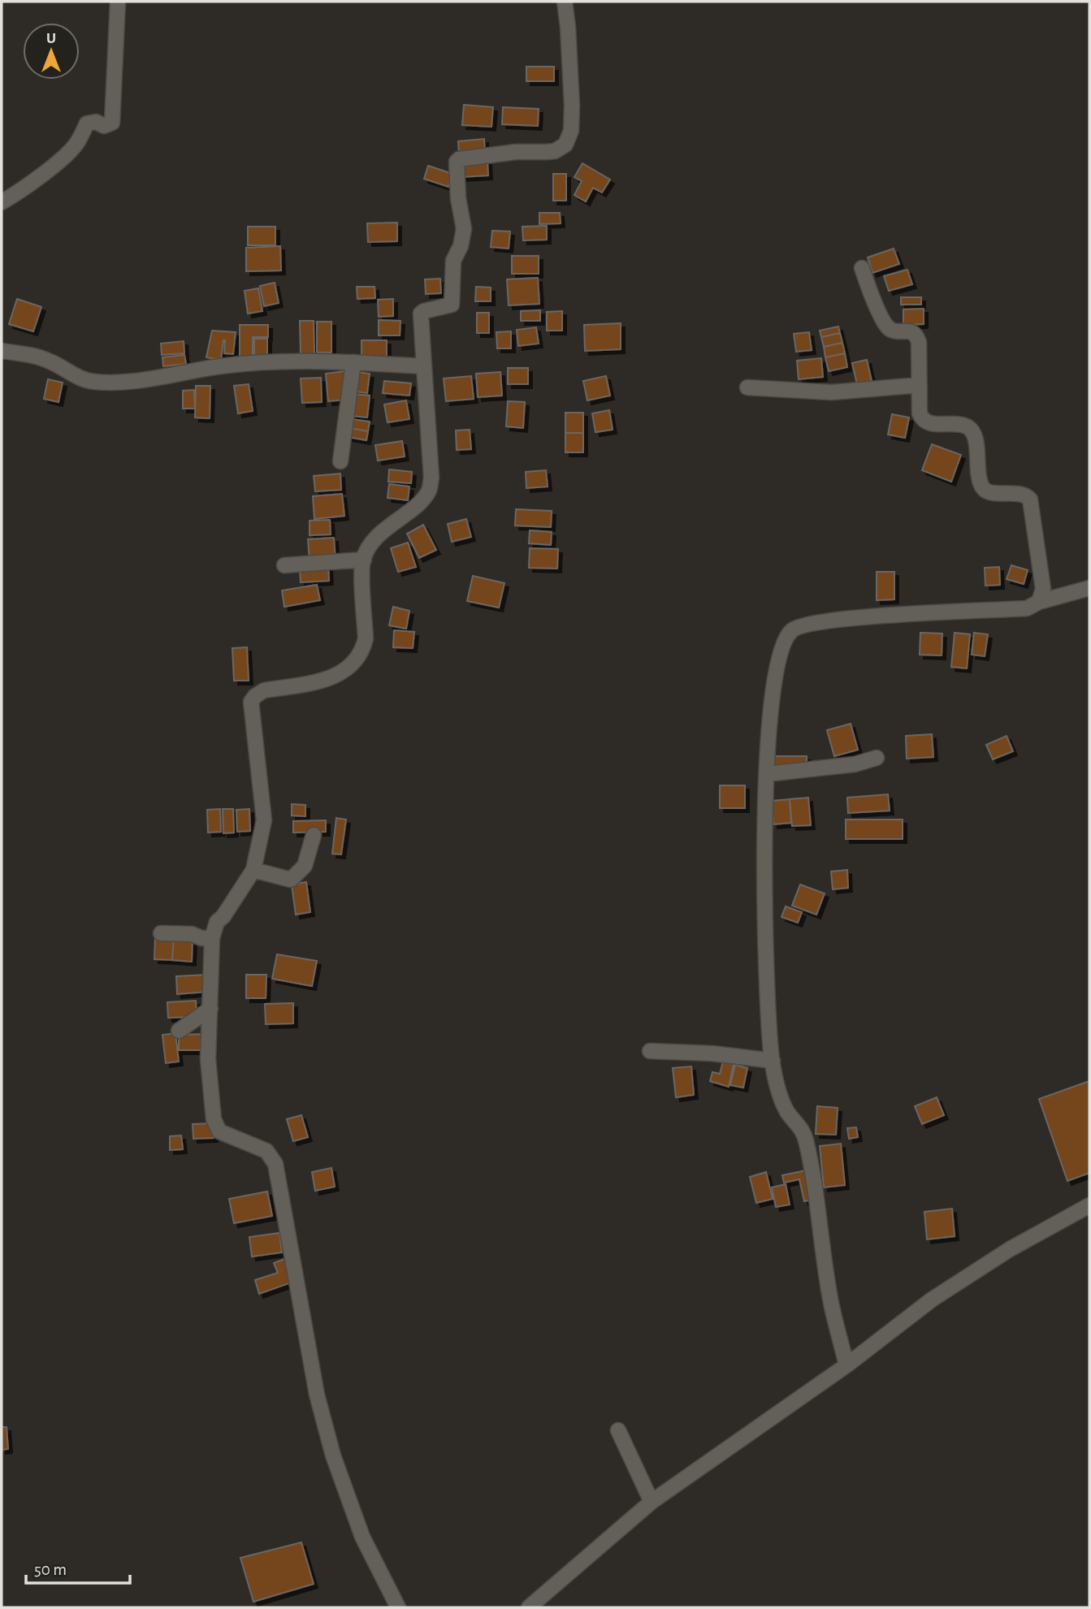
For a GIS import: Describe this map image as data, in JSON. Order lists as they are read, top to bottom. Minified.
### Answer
{"scale_bar":"50 m","north":"top"}
